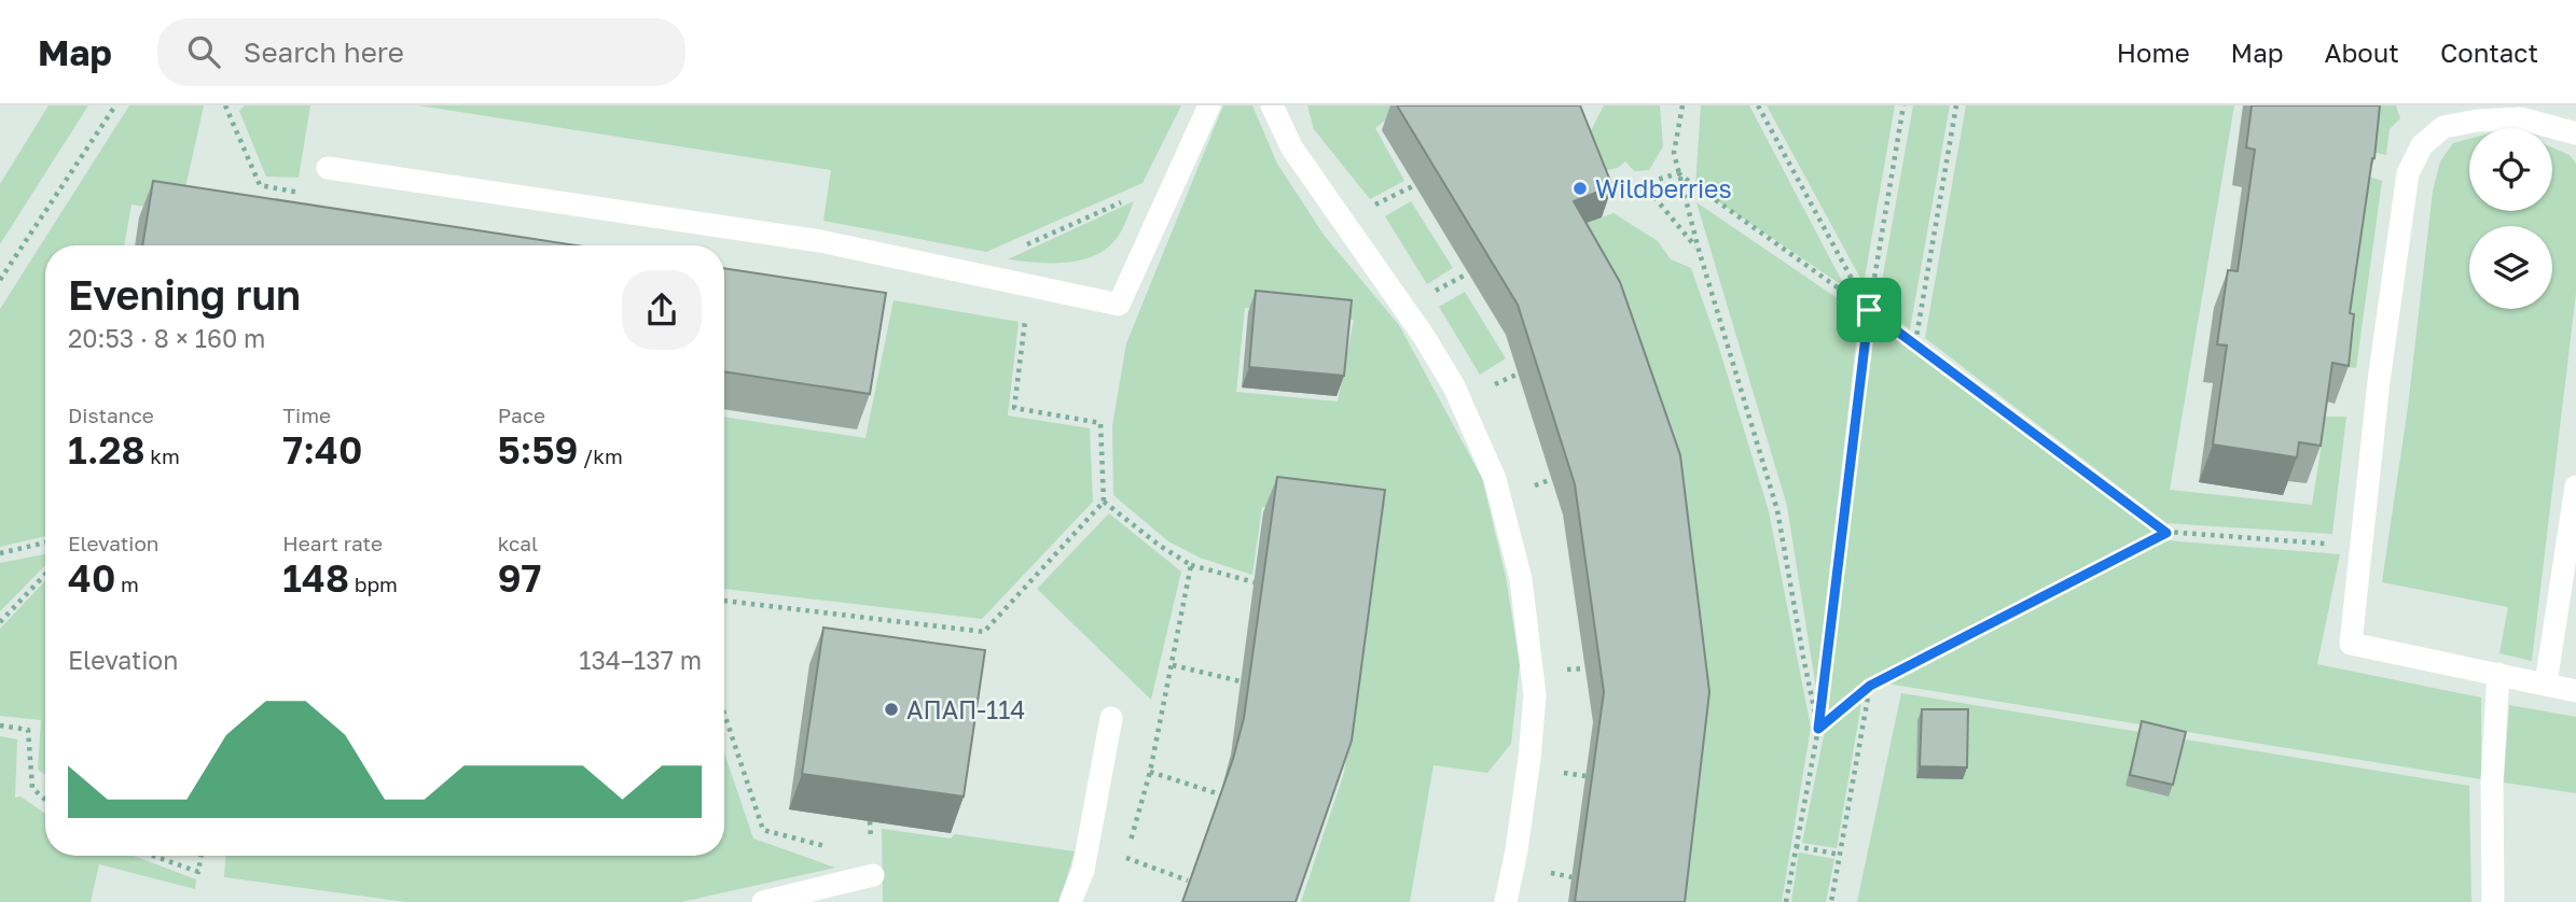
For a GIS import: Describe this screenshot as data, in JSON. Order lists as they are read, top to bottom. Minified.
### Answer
{"places":["Wildberries","АПАП-114"],"page":{"header":"Map","search":"Search here","nav":["Home","Map","About","Contact"],"heading":["Evening run","20:53 · 8 × 160 m"],"stats":[["Distance","1.28 km"],["Time","7:40"],["Pace","5:59 /km"],["Elevation","40 m"],["Heart rate","148 bpm"],["kcal","97"]],"chart":["Elevation","134–137 m"]}}
